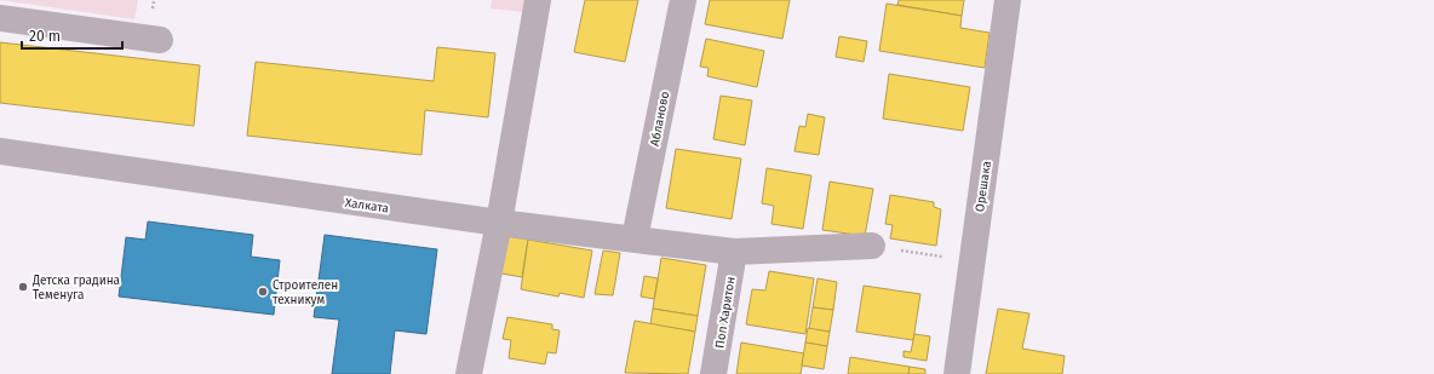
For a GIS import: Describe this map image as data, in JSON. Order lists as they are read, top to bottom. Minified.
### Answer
{"streets":{"street":["Абланово","Орешака","Халката","Поп Харитон"]},"crossings":[["Абланово","Халката"],["Халката","Поп Харитон"]],"places":["Детска градина Теменуга","Строителен техникум"],"scale_bar":"20 m"}
